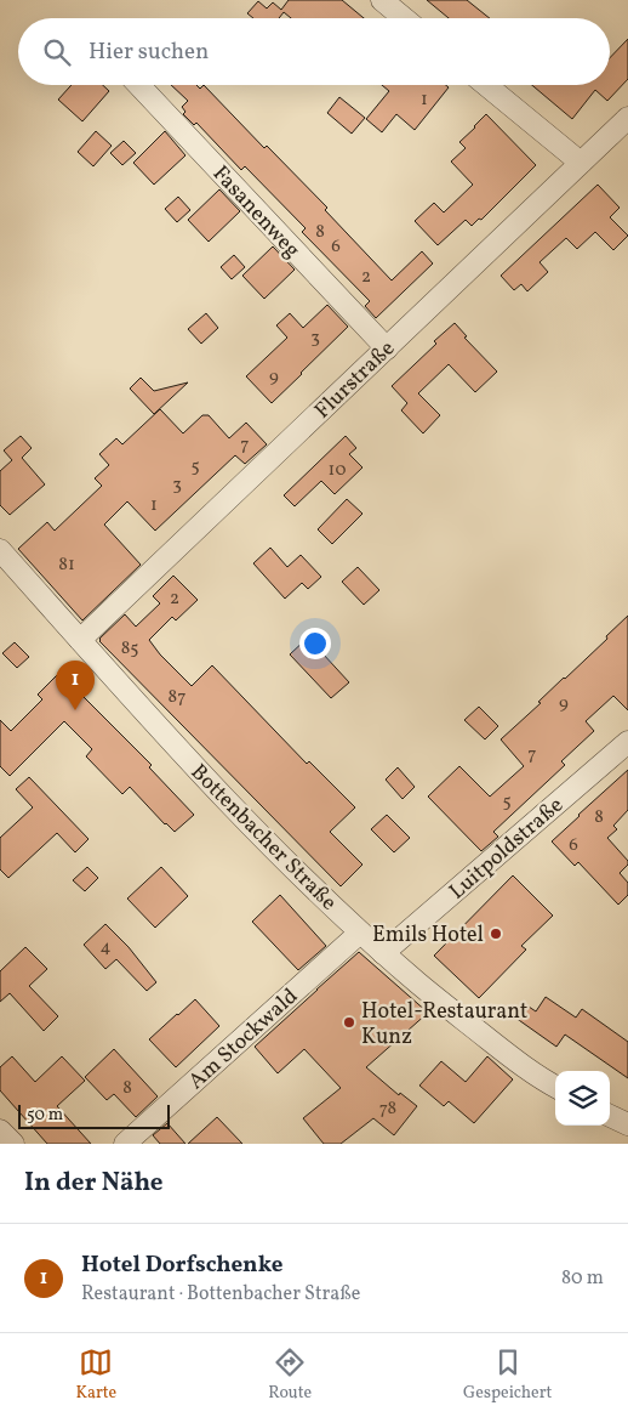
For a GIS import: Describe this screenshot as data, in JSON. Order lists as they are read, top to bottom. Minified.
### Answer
{"streets":{"street":["Fasanenweg","Flurstraße","Bottenbacher Straße","Luitpoldstraße","Am Stockwald"]},"crossings":[["Fasanenweg","Flurstraße"],["Flurstraße","Bottenbacher Straße"],["Bottenbacher Straße","Luitpoldstraße"],["Bottenbacher Straße","Am Stockwald"]],"places":["Emils Hotel","Hotel-Restaurant Kunz"],"house_numbers":["1","8","6","2","3","9","7","5","10","3","1","81","2","85","87","9","7","5","8","6","4","8","78"],"scale_bar":"50 m","page":{"search":"Hier suchen","pins":"1","scale":"50 m","heading":"In der Nähe","list":[{"mark":"1","name":"Hotel Dorfschenke","note":"Restaurant · Bottenbacher Straße","value":"80 m"}],"nav":["Karte","Route","Gespeichert"]}}
